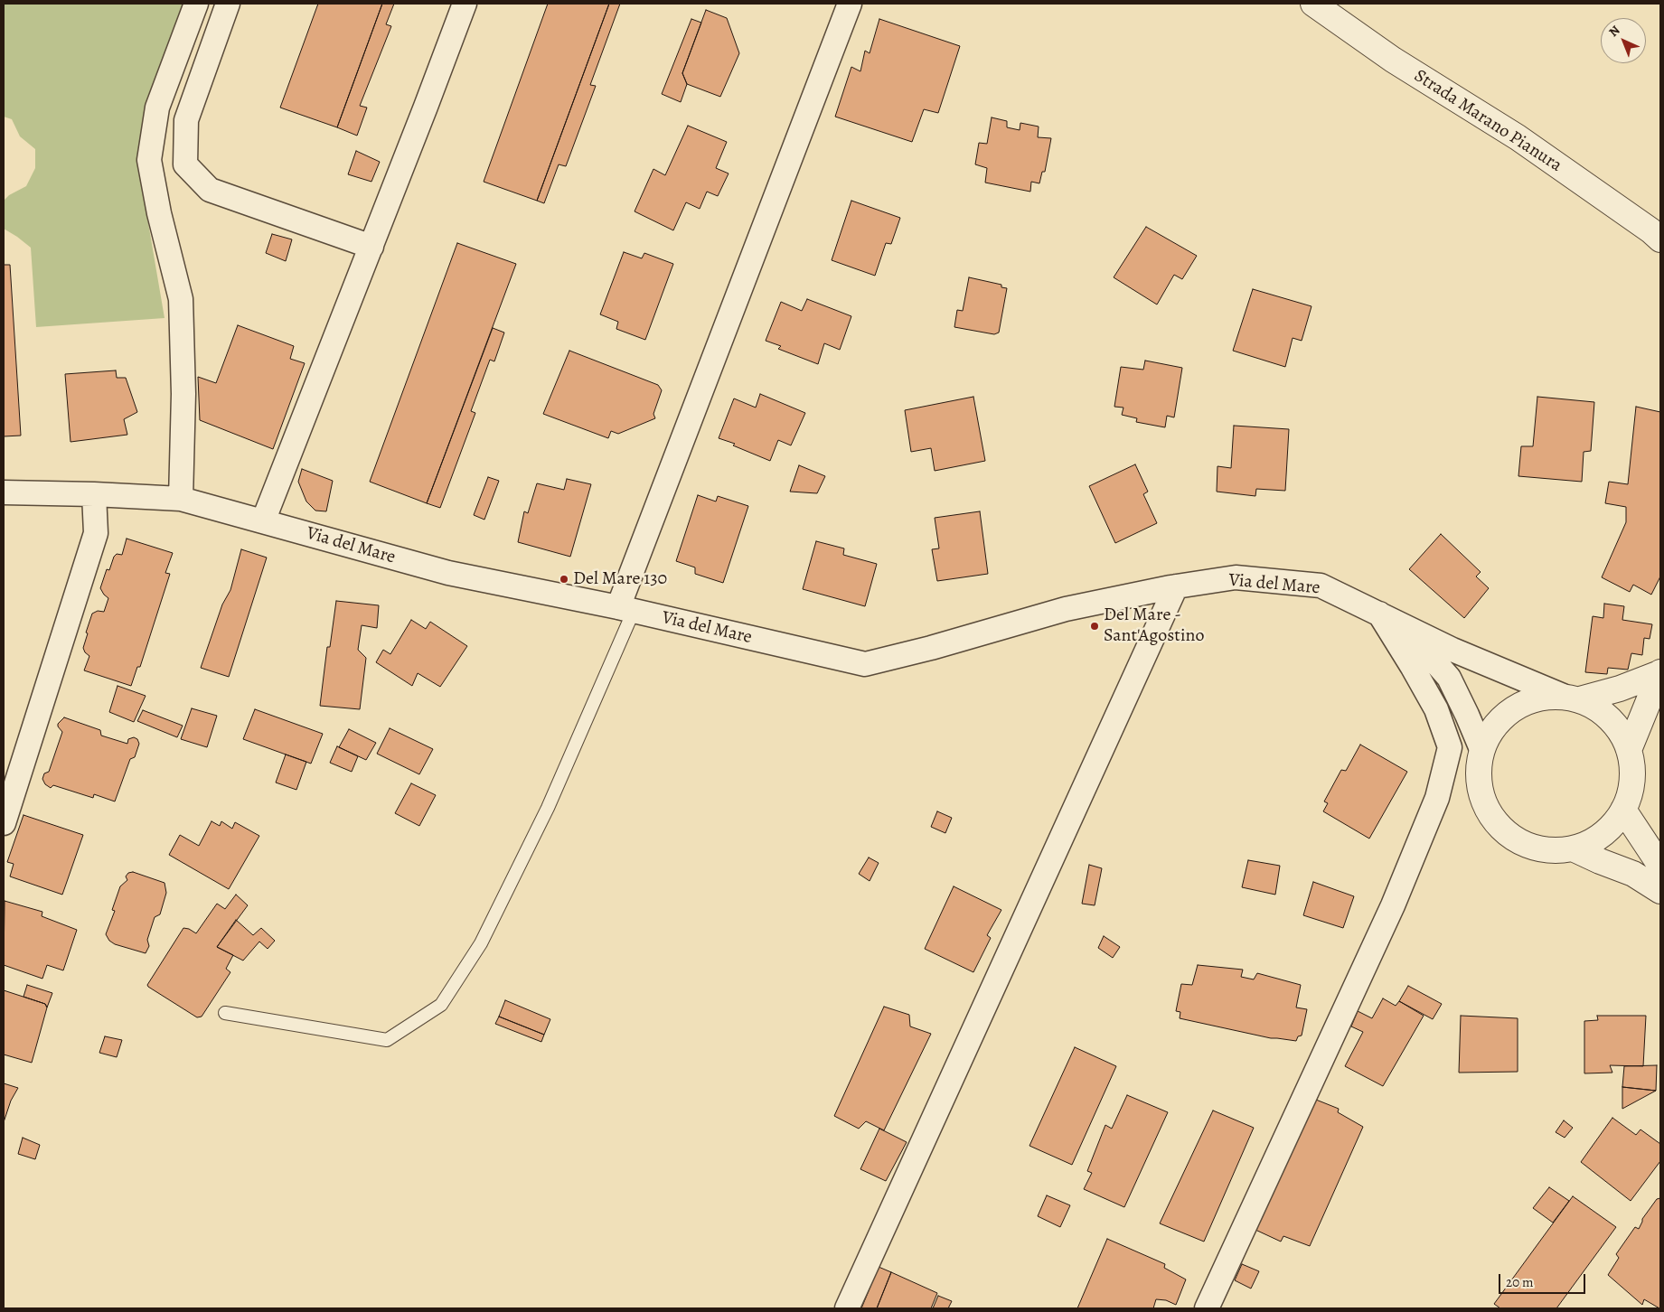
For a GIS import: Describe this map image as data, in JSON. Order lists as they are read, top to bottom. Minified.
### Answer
{"streets":{"street":["Strada Marano Pianura","Via del Mare"]},"places":["Del Mare 130","Del Mare - Sant'Agostino"],"scale_bar":"20 m","north":"top left"}
